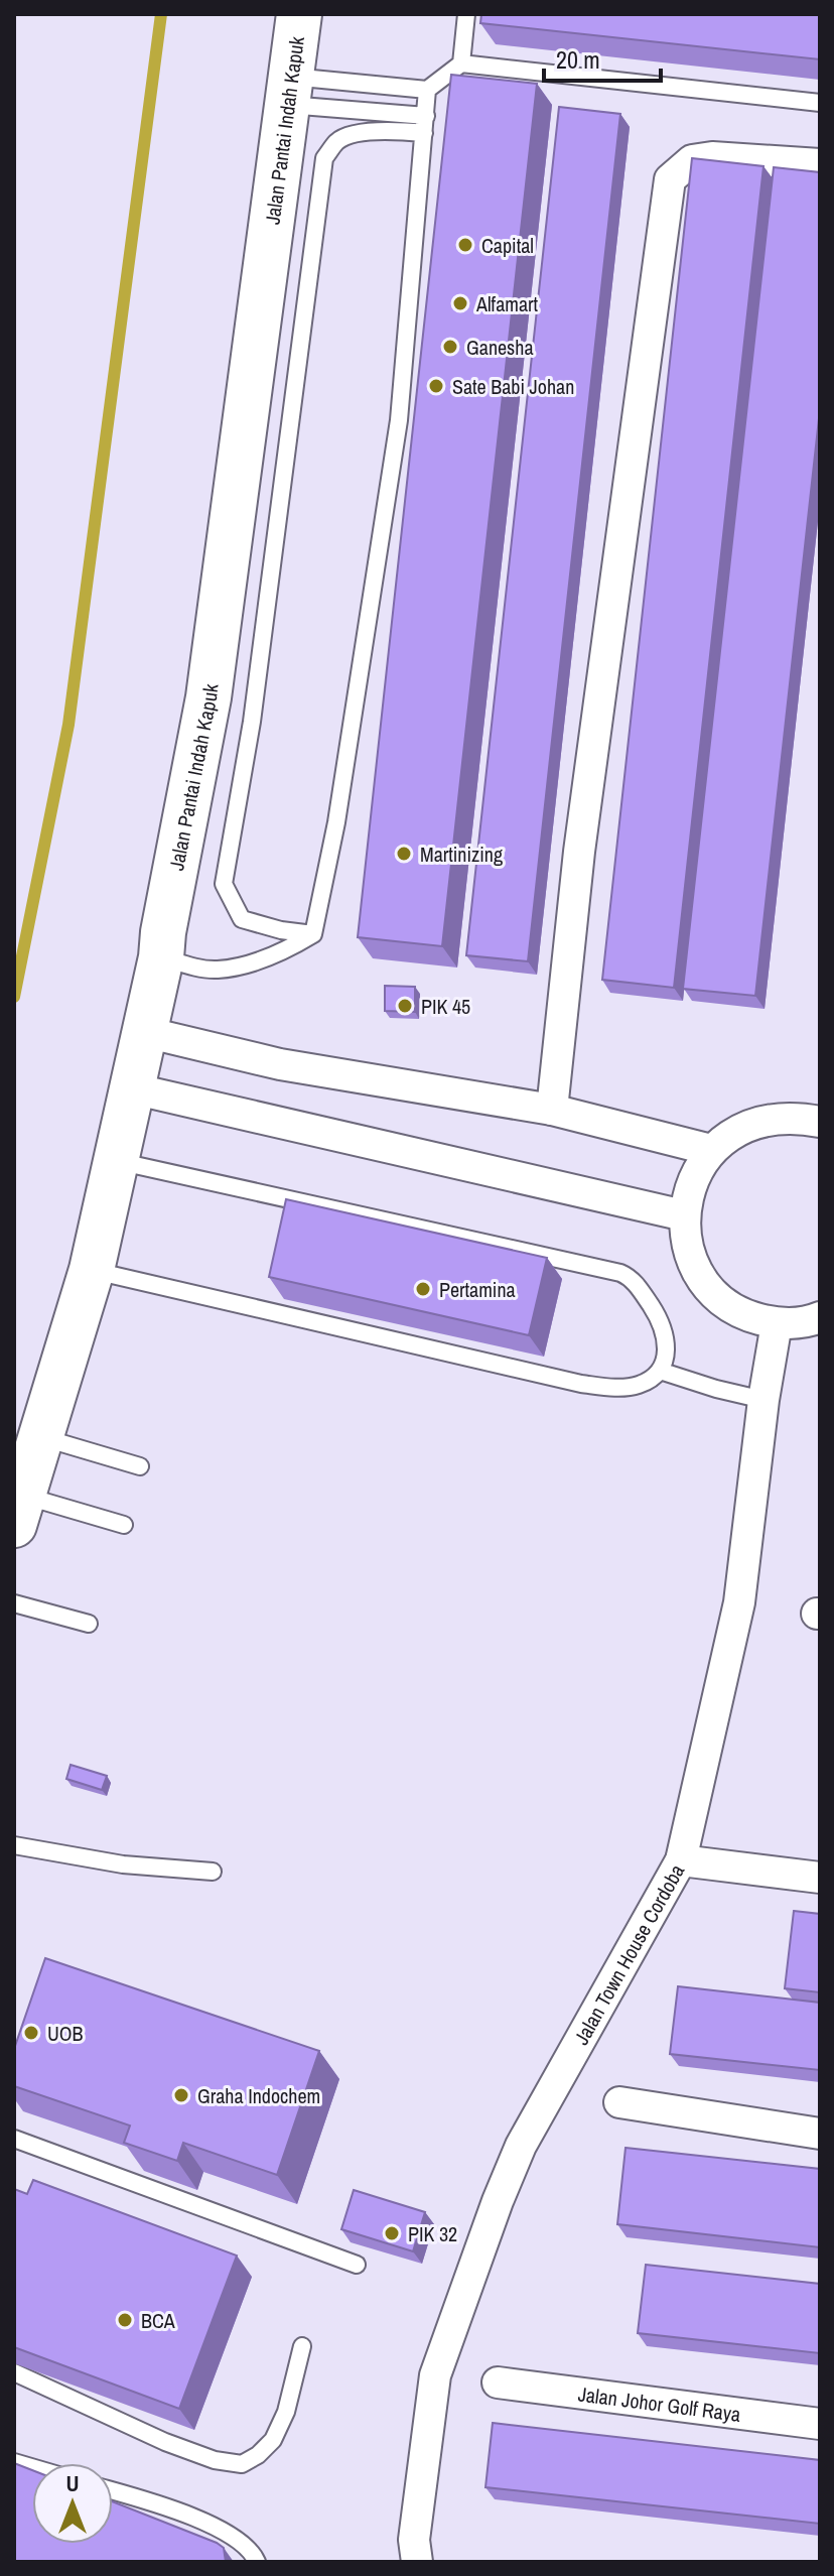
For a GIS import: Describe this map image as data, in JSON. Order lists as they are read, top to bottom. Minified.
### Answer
{"streets":{"main road":["Jalan Pantai Indah Kapuk"],"street":["Jalan Town House Cordoba","Jalan Johor Golf Raya"]},"places":["Capital","Alfamart","Ganesha","Sate Babi Johan","Martinizing","PIK 45","Pertamina","UOB","Graha Indochem","PIK 32","BCA"],"scale_bar":"20 m","north":"top"}
